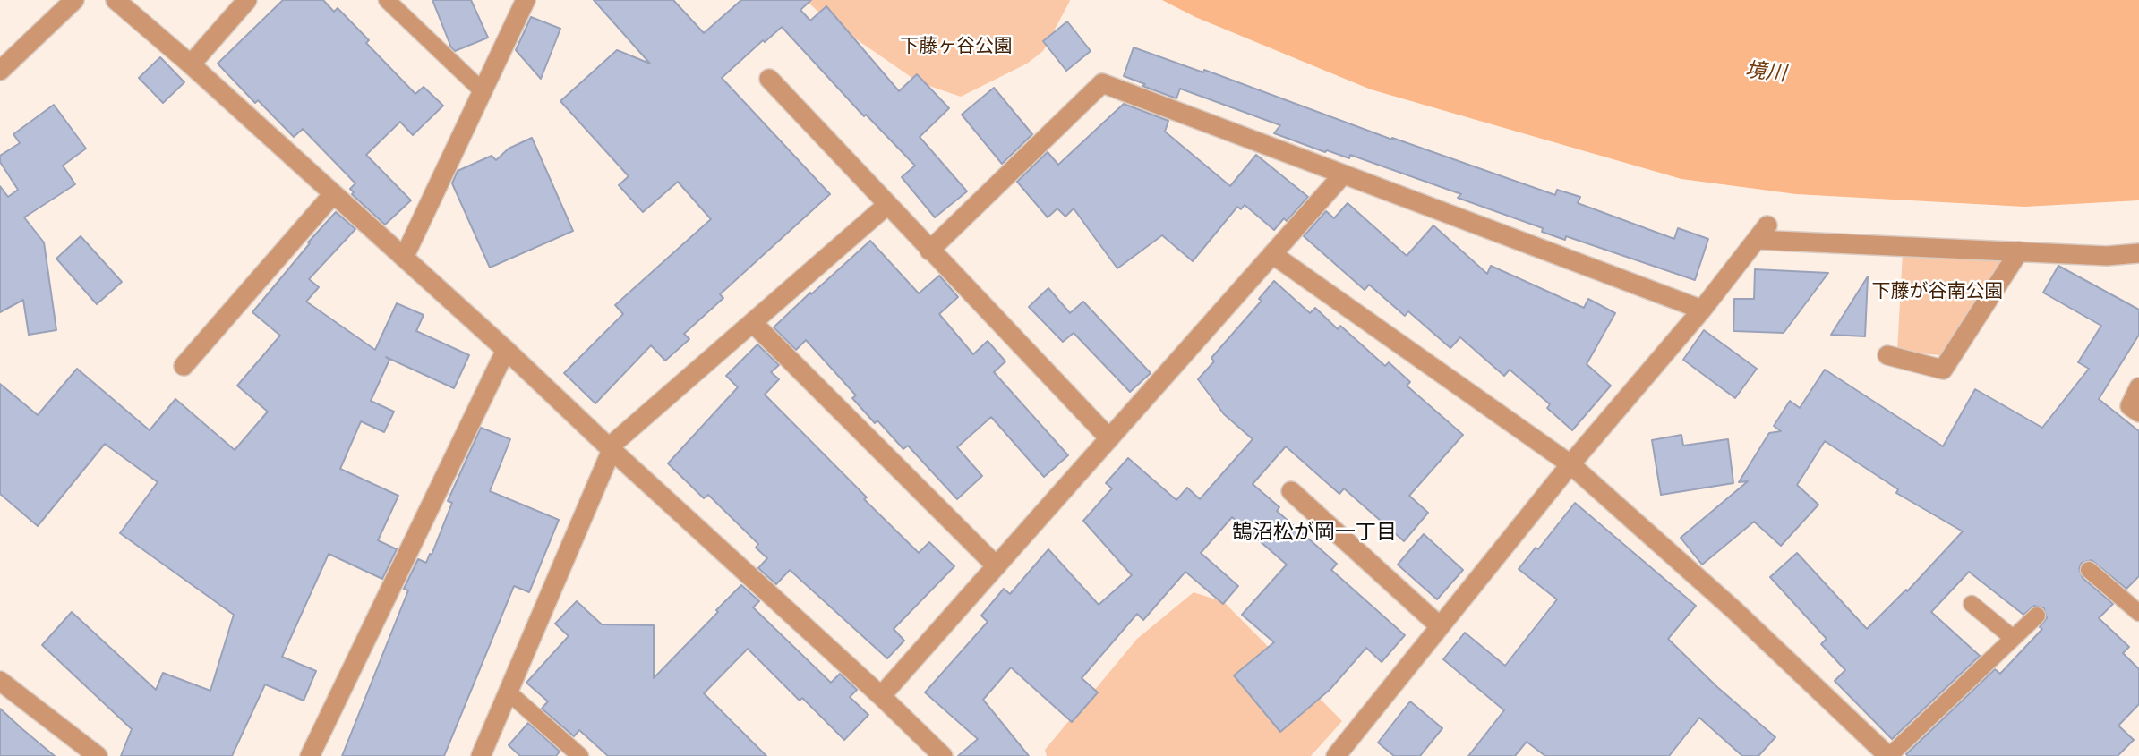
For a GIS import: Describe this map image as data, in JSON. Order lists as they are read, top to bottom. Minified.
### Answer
{"districts":["鵠沼松が岡一丁目"],"water":["境川"],"parks":["下藤ヶ谷公園","下藤が谷南公園"]}
